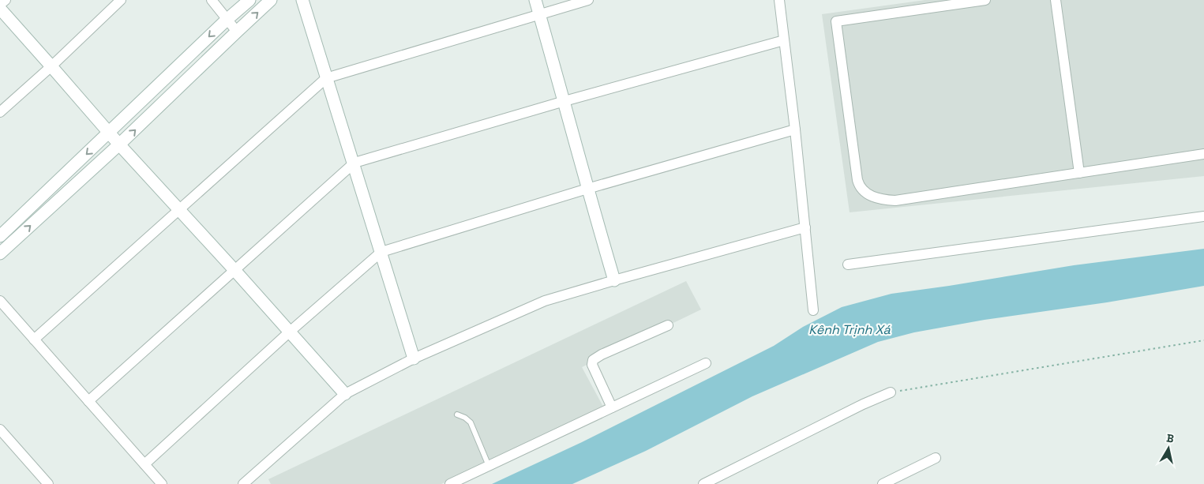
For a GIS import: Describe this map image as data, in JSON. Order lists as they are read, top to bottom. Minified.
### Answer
{"water":["Kênh Trịnh Xá"],"north":"top"}
